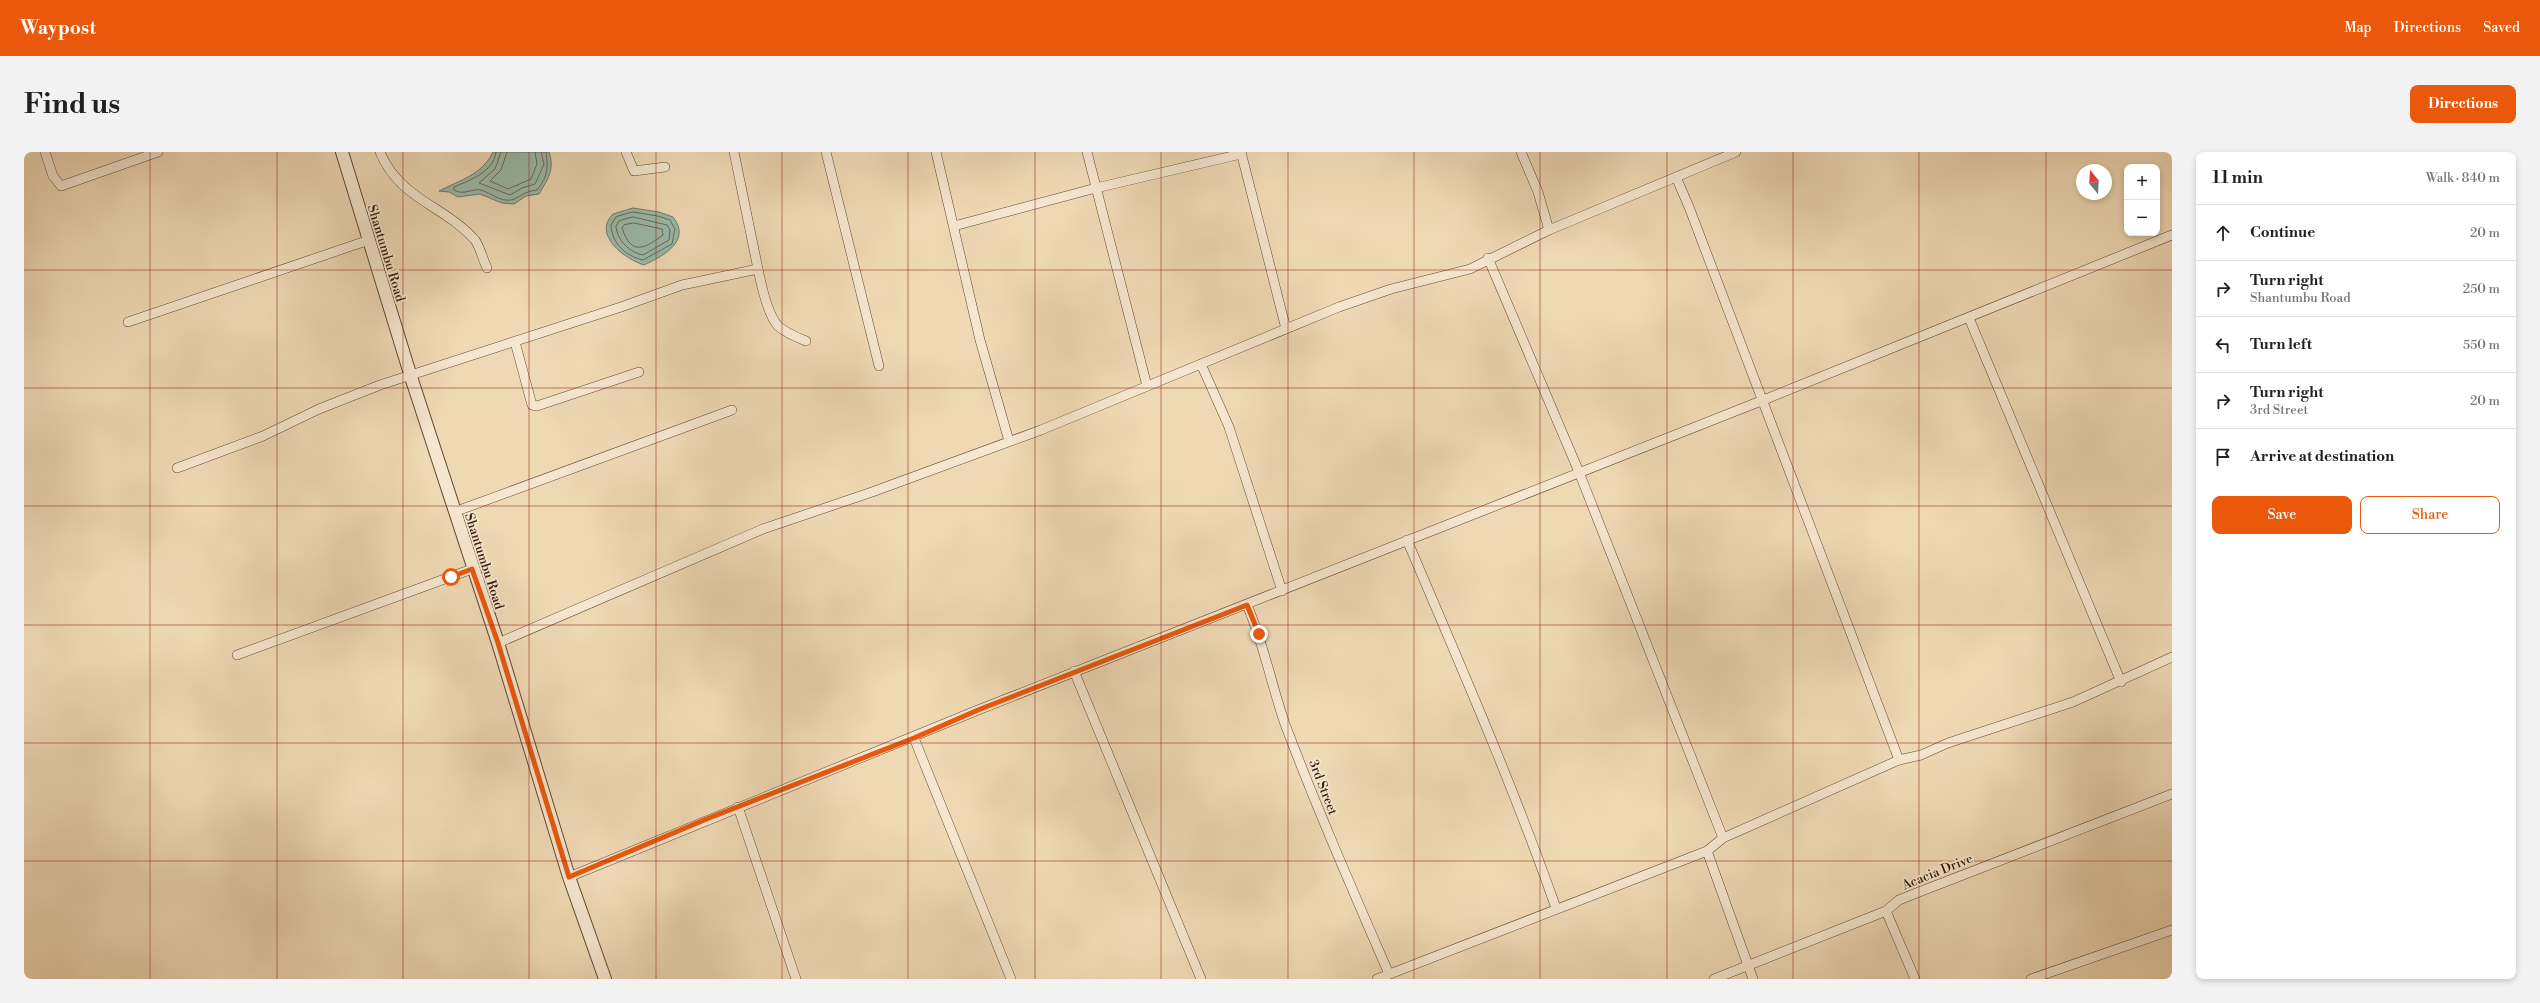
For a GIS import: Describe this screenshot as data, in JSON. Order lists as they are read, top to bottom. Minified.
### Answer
{"streets":{"street":["Shantumbu Road","3rd Street","Acacia Drive"]},"north":"top","page":{"header":"Waypost","nav":["Map","Directions","Saved"],"buttons":["Directions",["Save","Share"]],"title":"Find us","heading":["11 min","Walk · 840 m"],"map_buttons":["+","−"],"list":[["Continue","20 m"],["Turn right","Shantumbu Road","250 m"],["Turn left","550 m"],["Turn right","3rd Street","20 m"],"Arrive at destination"]}}
